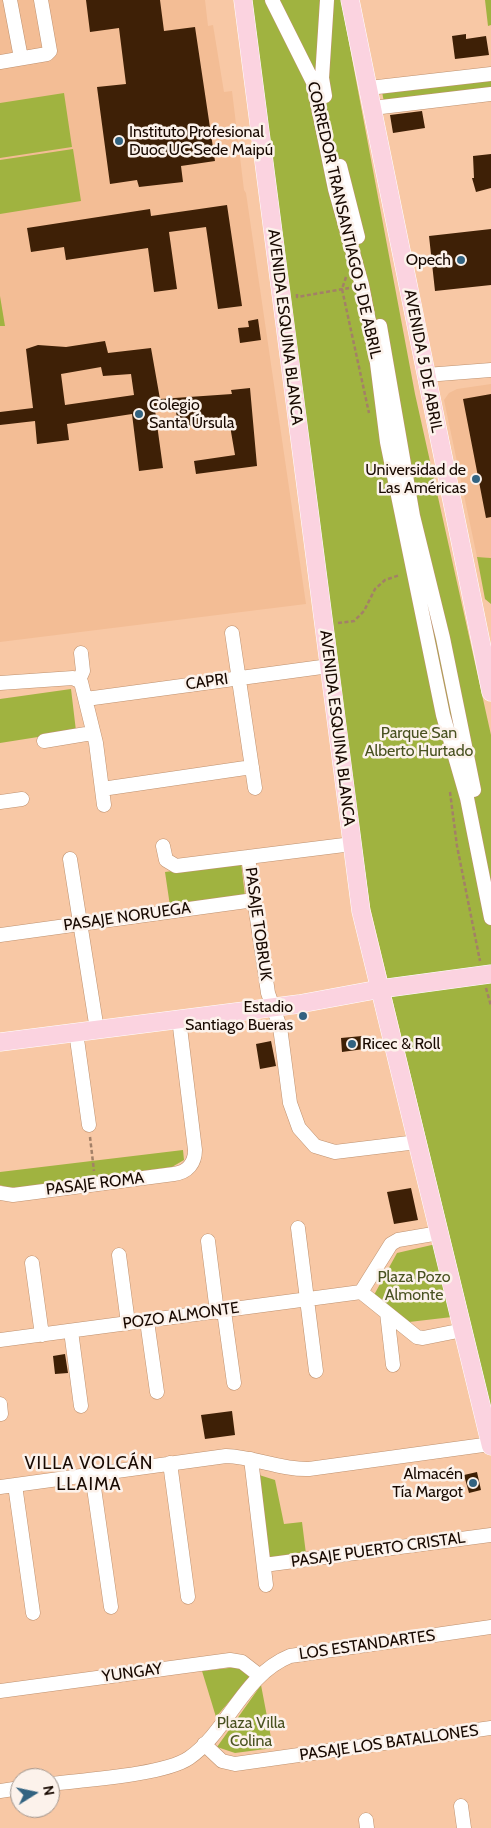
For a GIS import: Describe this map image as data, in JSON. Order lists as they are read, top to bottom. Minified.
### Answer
{"streets":{"main road":["AVENIDA ESQUINA BLANCA","AVENIDA 5 DE ABRIL"],"street":["CORREDOR TRANSANTIAGO 5 DE ABRIL","CAPRI","PASAJE NORUEGA","PASAJE TOBRUK","PASAJE ROMA","POZO ALMONTE","PASAJE PUERTO CRISTAL","LOS ESTANDARTES","YUNGAY","PASAJE LOS BATALLONES"]},"crossings":[["AVENIDA ESQUINA BLANCA","CAPRI"],["AVENIDA ESQUINA BLANCA","PASAJE TOBRUK"],["PASAJE NORUEGA","PASAJE TOBRUK"],["LOS ESTANDARTES","YUNGAY"],["LOS ESTANDARTES","PASAJE LOS BATALLONES"]],"districts":["VILLA VOLCÁN LLAIMA"],"parks":["Parque San Alberto Hurtado","Plaza Pozo Almonte","Plaza Villa Colina"],"places":["Instituto Profesional Duoc UC Sede Maipú","Opech","Colegio Santa Úrsula","Universidad de Las Américas","Estadio Santiago Bueras","Ricec & Roll","Almacén Tía Margot"],"north":"right"}
